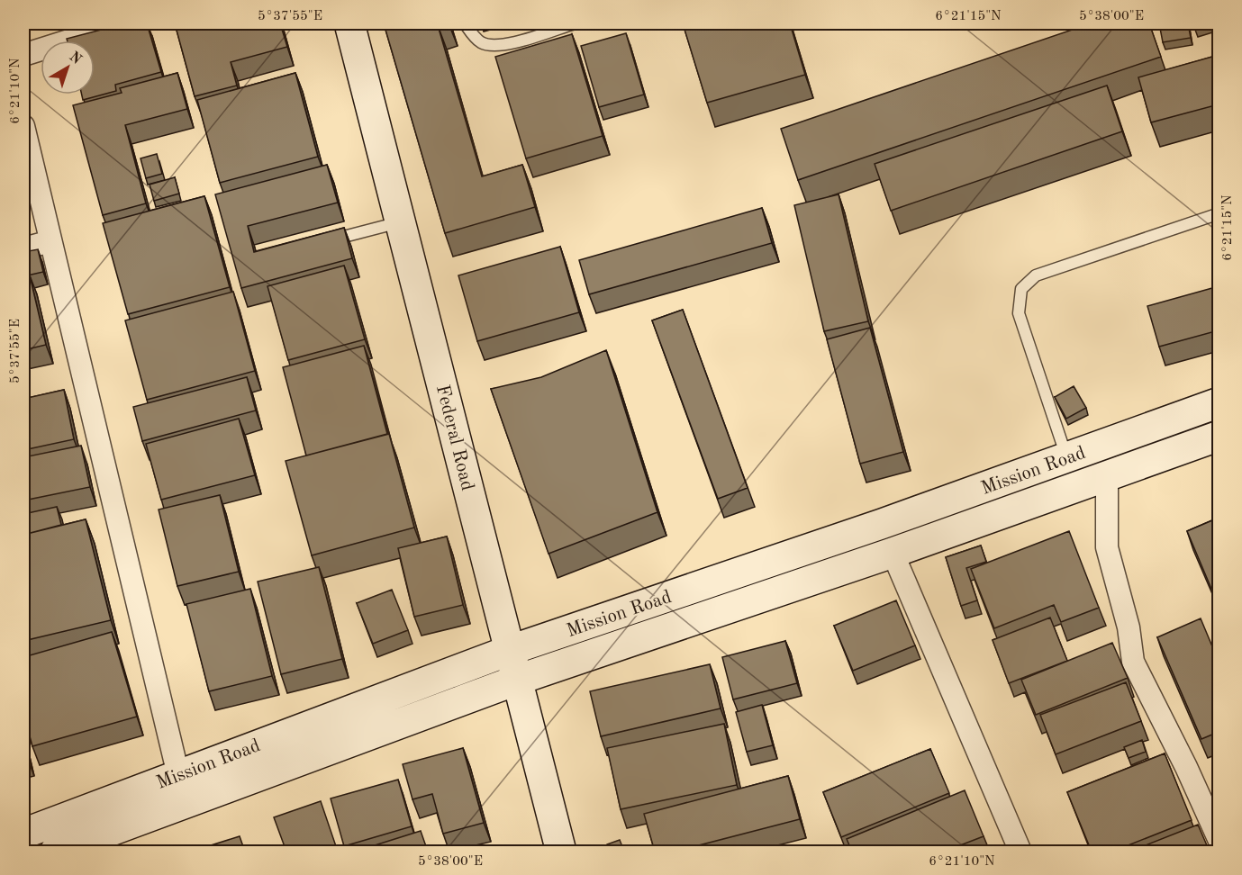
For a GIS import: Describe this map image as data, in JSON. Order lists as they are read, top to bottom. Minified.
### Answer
{"streets":{"street":["Federal Road","Mission Road"]},"crossings":[["Federal Road","Mission Road"]],"north":"top right","coordinates":["5°37'55\"E","6°21'15\"N","5°38'00\"E","6°21'10\"N"]}
